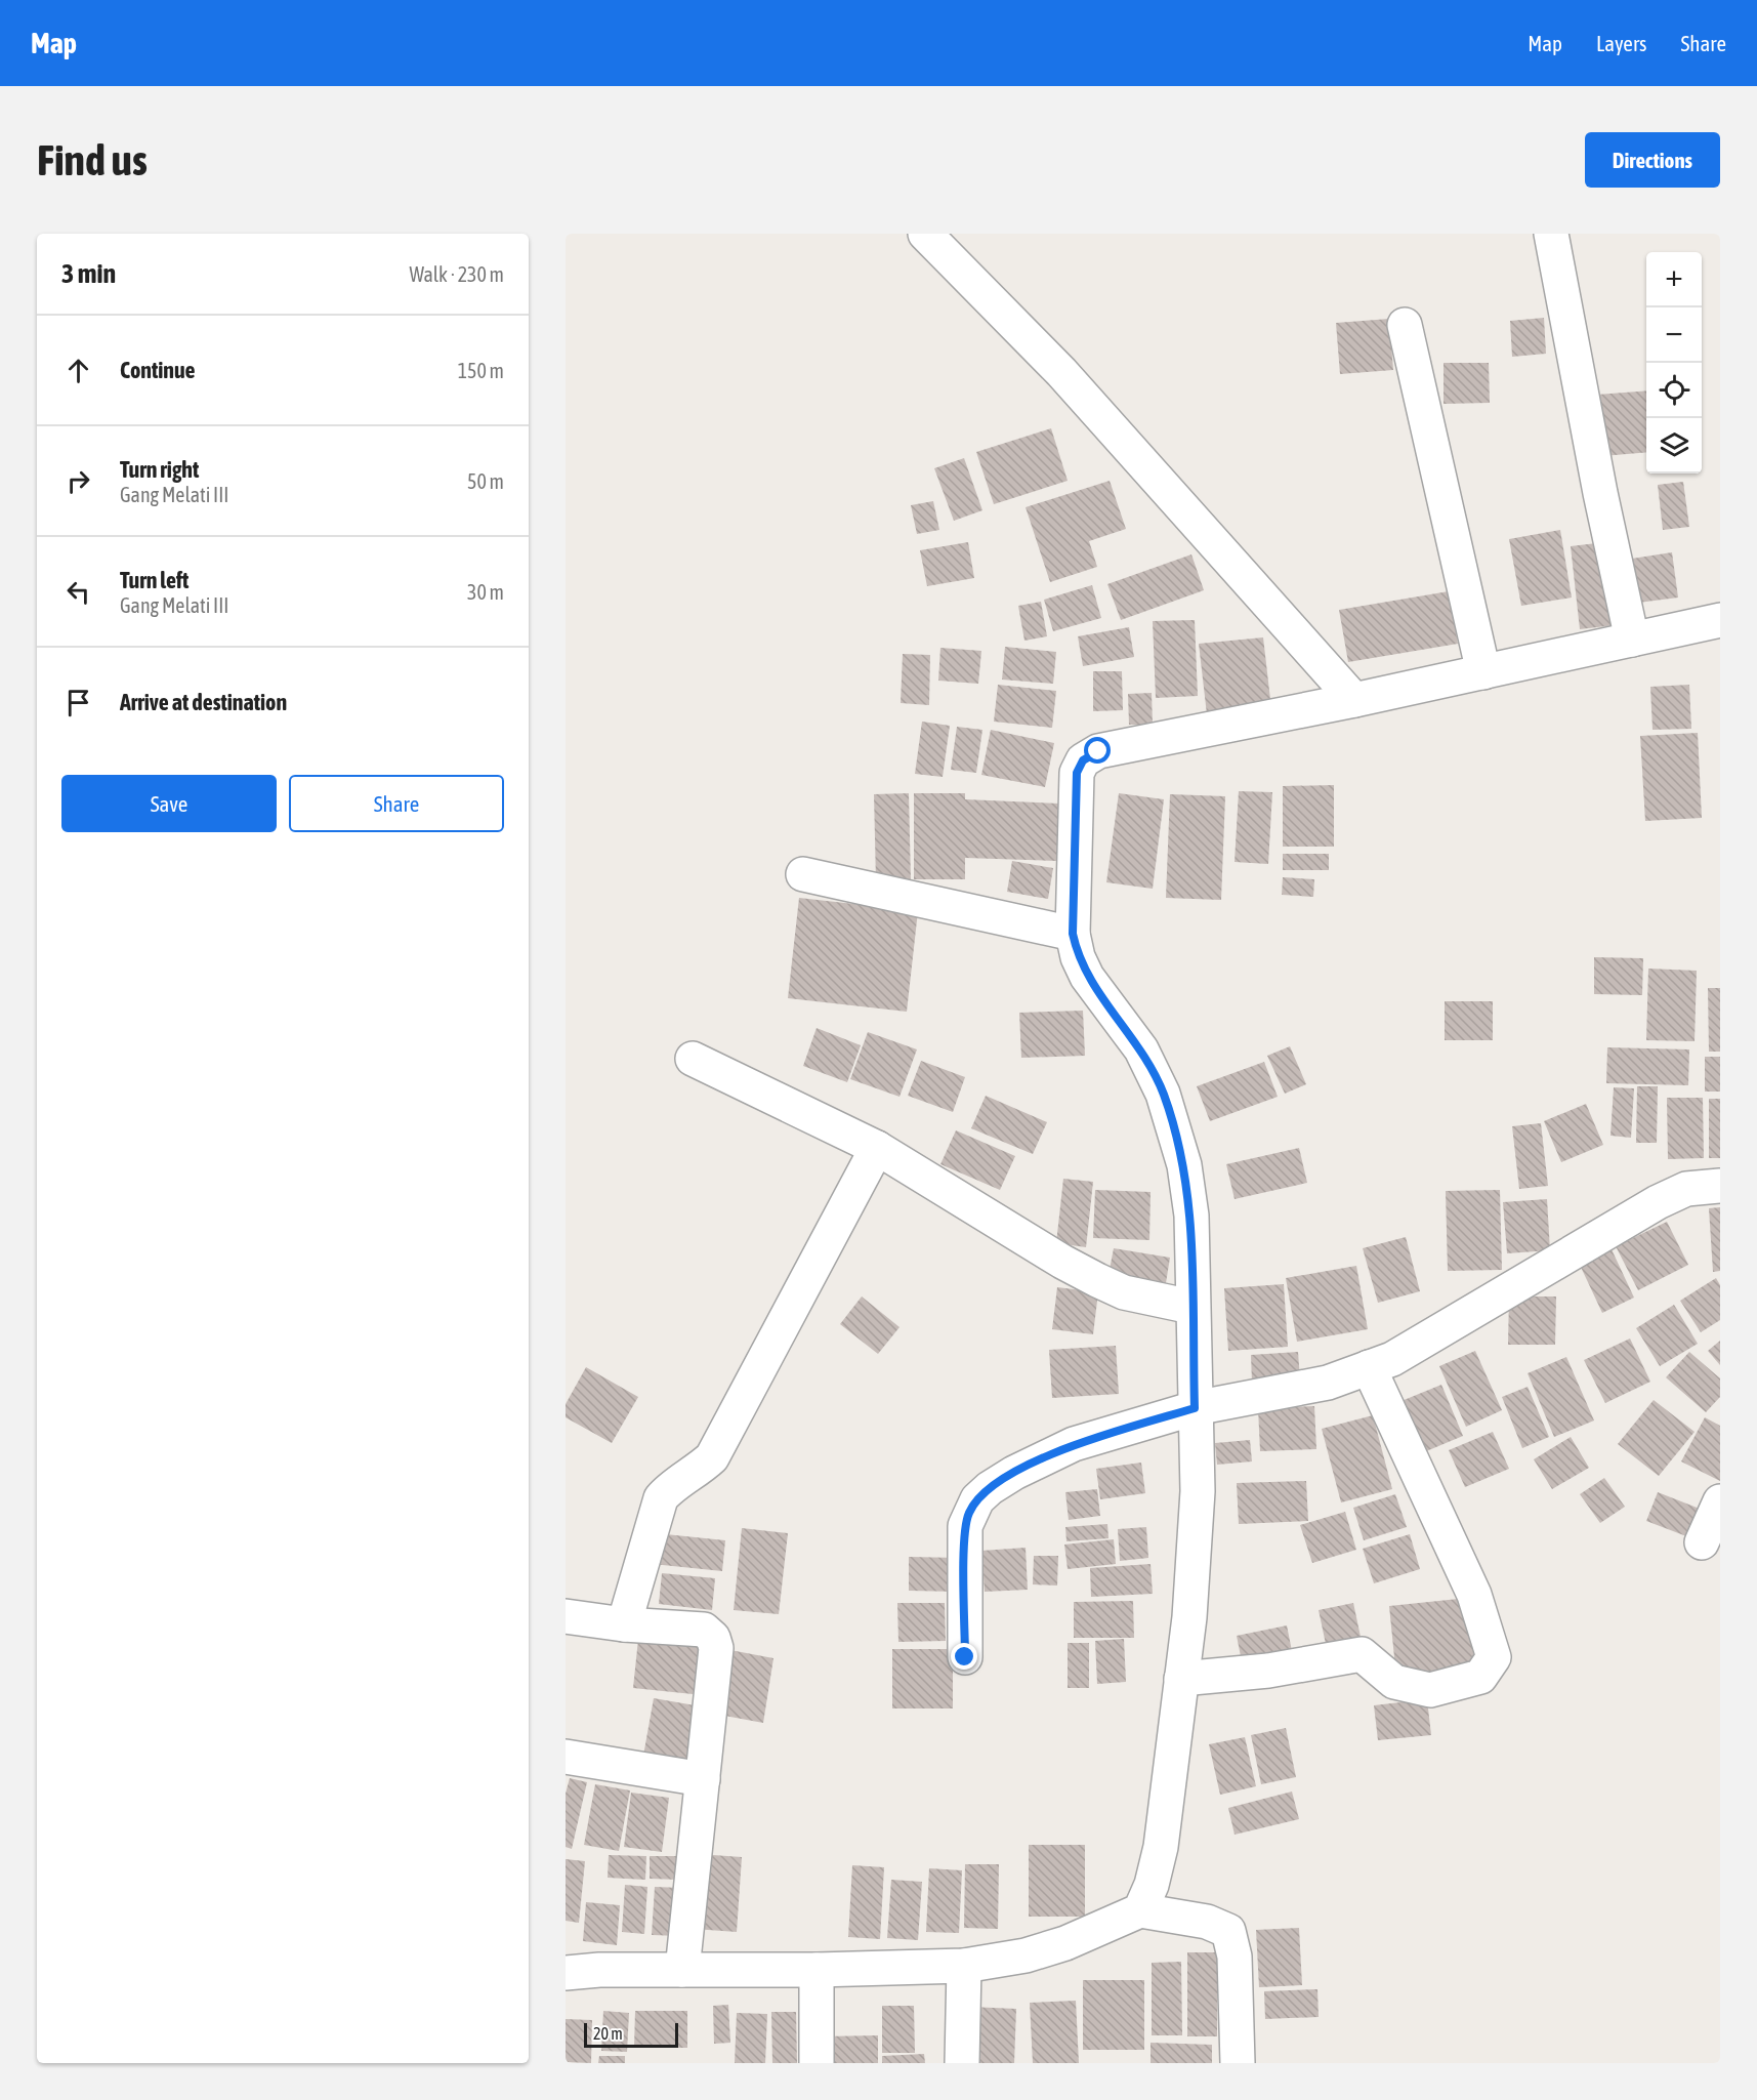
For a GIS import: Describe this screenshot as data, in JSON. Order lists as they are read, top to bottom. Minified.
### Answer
{"scale_bar":"20 m","page":{"header":"Map","nav":["Map","Layers","Share"],"buttons":["Directions",["Save","Share"]],"title":"Find us","heading":["3 min","Walk · 230 m"],"map_buttons":["+","−"],"list":[["Continue","150 m"],["Turn right","Gang Melati III","50 m"],["Turn left","Gang Melati III","30 m"],"Arrive at destination"],"scale":"20 m"}}
